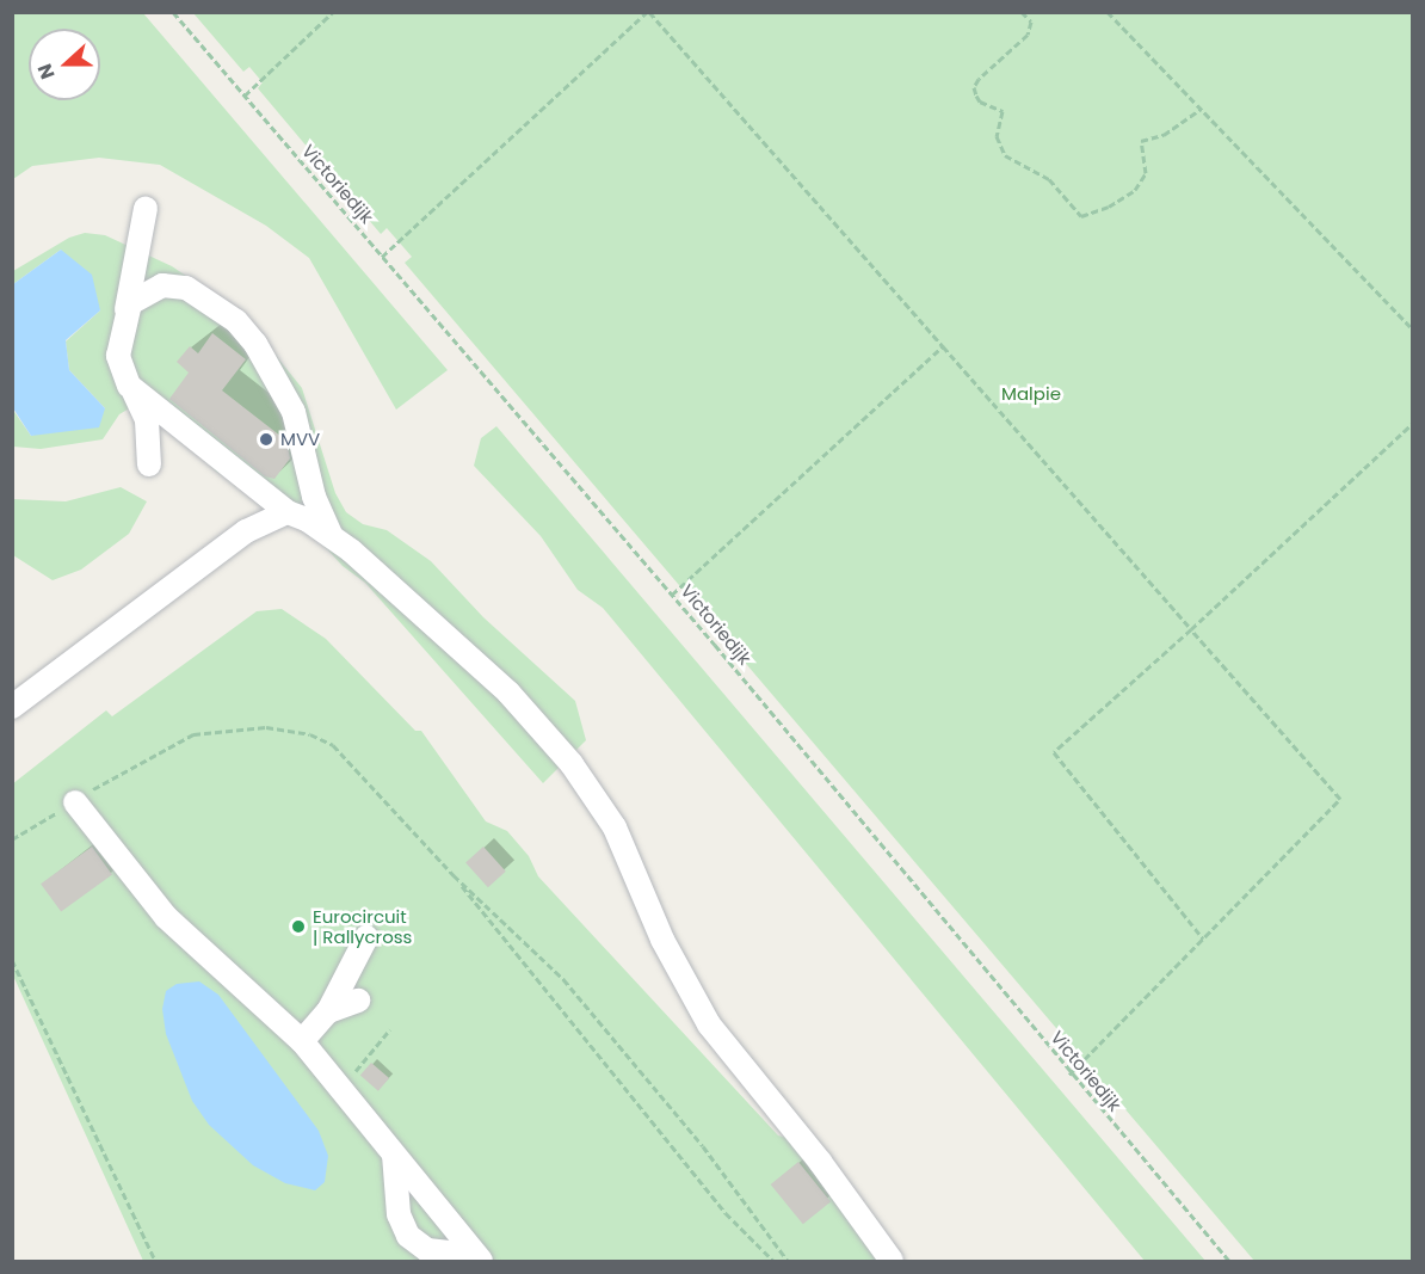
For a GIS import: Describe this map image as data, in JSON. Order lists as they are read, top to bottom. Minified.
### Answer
{"streets":{"path":["Victoriedijk"]},"parks":["Malpie"],"places":["MVV","Eurocircuit | Rallycross"],"north":"left"}
